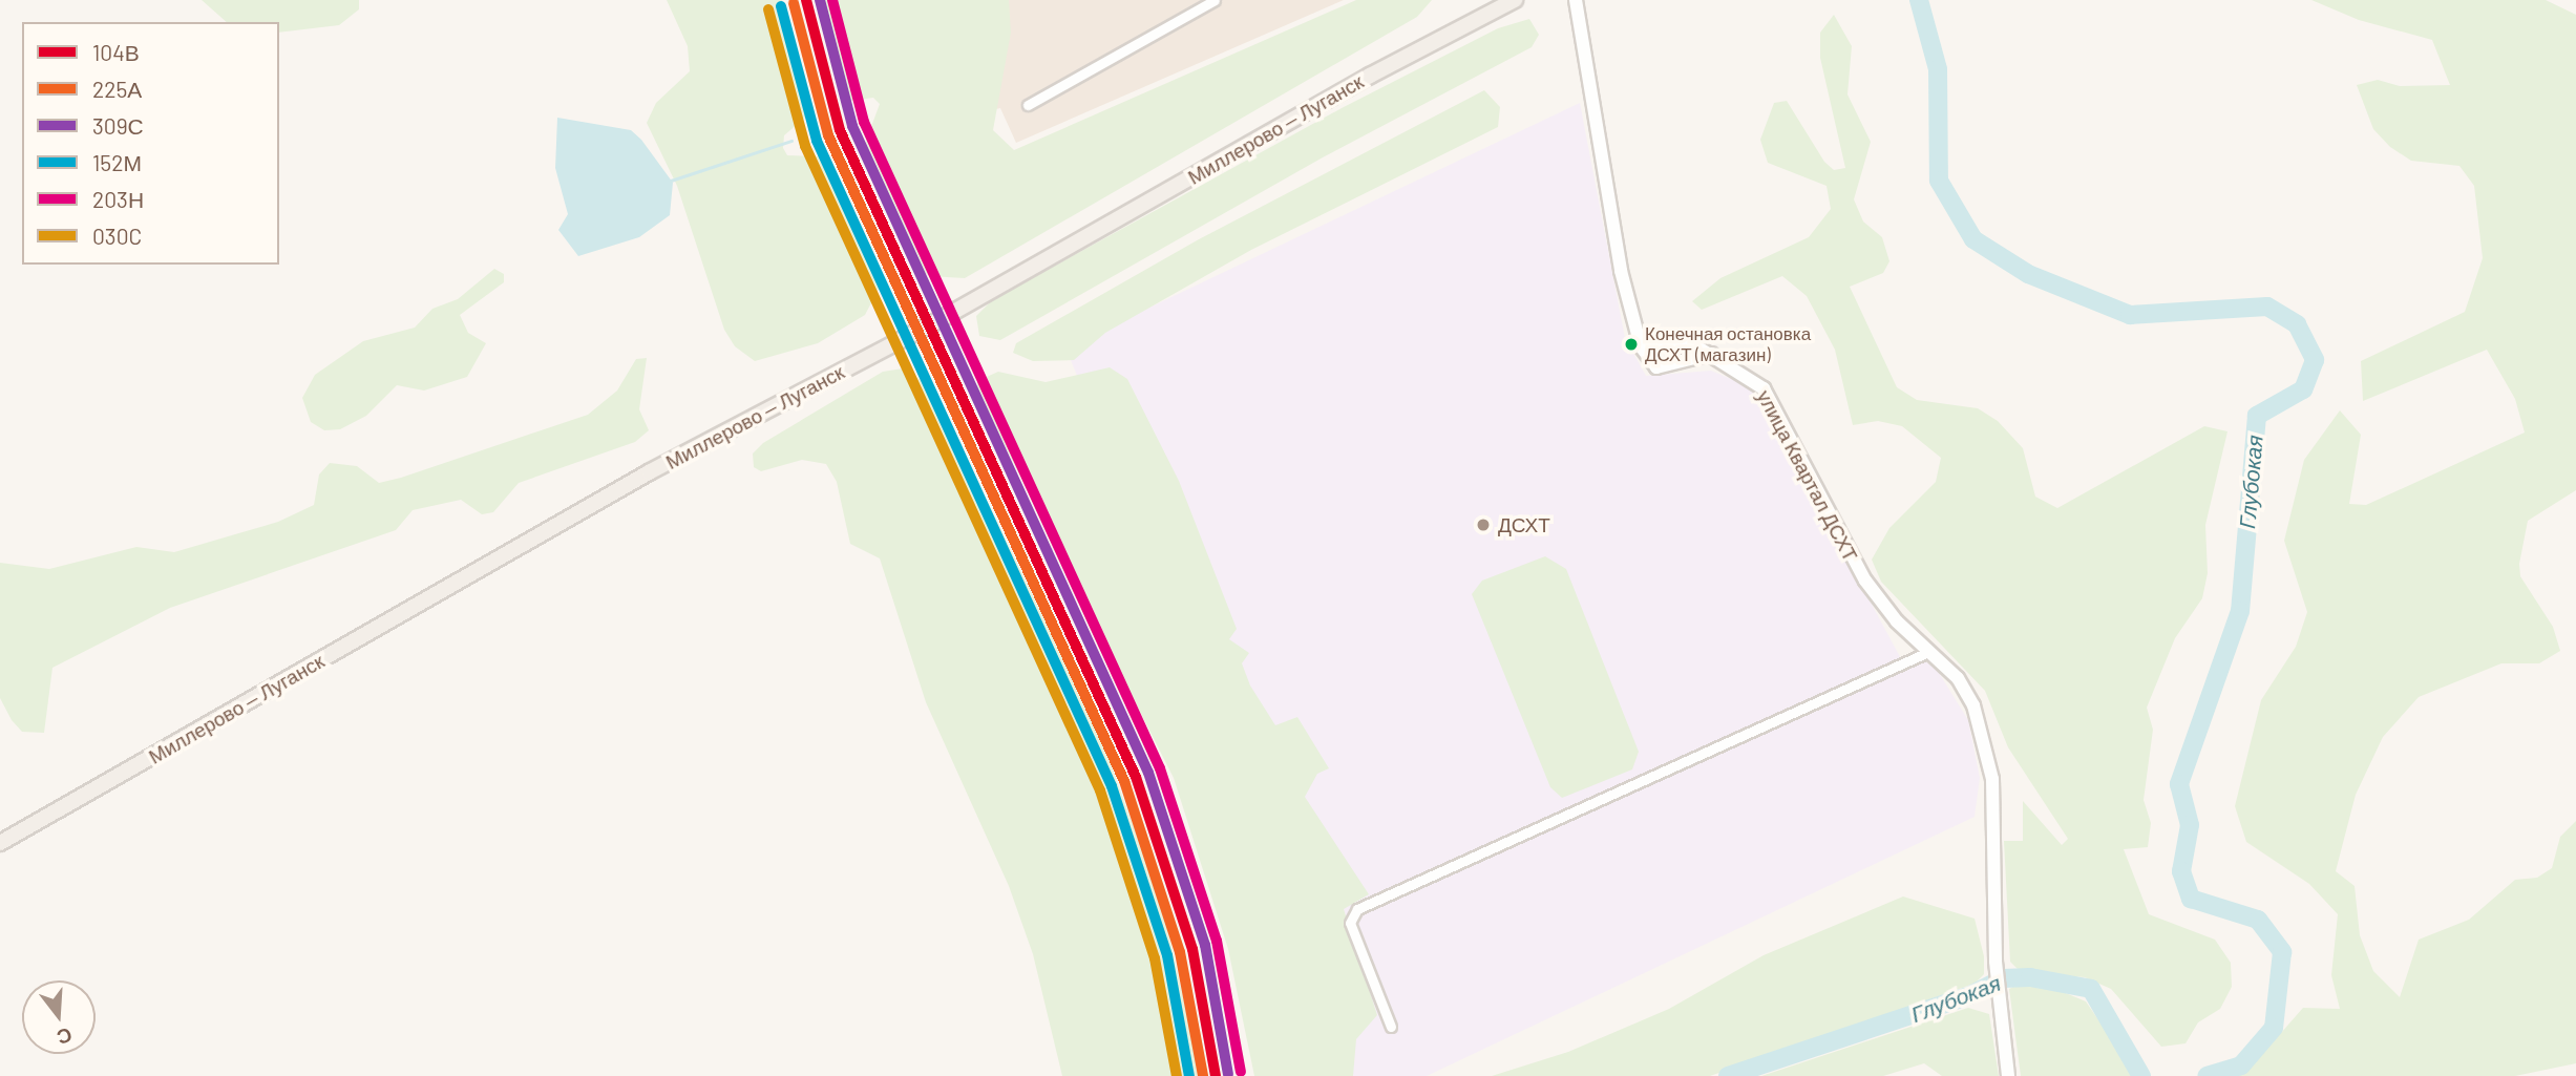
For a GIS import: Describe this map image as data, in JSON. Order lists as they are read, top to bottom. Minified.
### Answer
{"streets":{"main road":["Миллерово — Луганск"],"street":["улица Квартал ДСХТ"]},"water":["Глубокая"],"places":["Конечная остановка ДСХТ (магазин)","ДСХТ"],"lines":["transit line 104В","transit line 309С","transit line 203Н","transit line 225А","transit line 152М","transit line 030C"],"legend":["104В","225А","309С","152М","203Н","030C"],"north":"bottom"}
